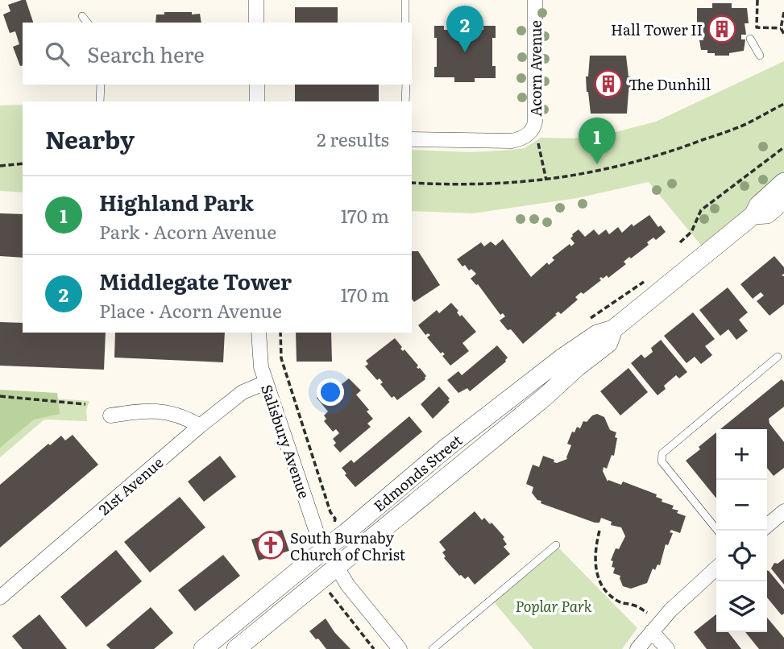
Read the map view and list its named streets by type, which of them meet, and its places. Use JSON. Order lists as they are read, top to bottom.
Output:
{
  "streets": {
    "street": [
      "Acorn Avenue",
      "Salisbury Avenue",
      "Edmonds Street",
      "21st Avenue"
    ]
  },
  "crossings": [
    ["Salisbury Avenue", "Edmonds Street"],
    ["Salisbury Avenue", "21st Avenue"]
  ],
  "parks": ["Poplar Park"],
  "places": {
    "building": ["Hall Tower II", "The Dunhill"],
    "church": ["South Burnaby Church of Christ"]
  },
  "page": {
    "pins": ["2", "1"],
    "search": "Search here",
    "heading": ["Nearby", "2 results"],
    "list": [
      {
        "mark": "1",
        "name": "Highland Park",
        "note": "Park · Acorn Avenue",
        "value": "170 m"
      },
      {
        "mark": "2",
        "name": "Middlegate Tower",
        "note": "Place · Acorn Avenue",
        "value": "170 m"
      }
    ],
    "map_buttons": ["+", "−"]
  }
}
